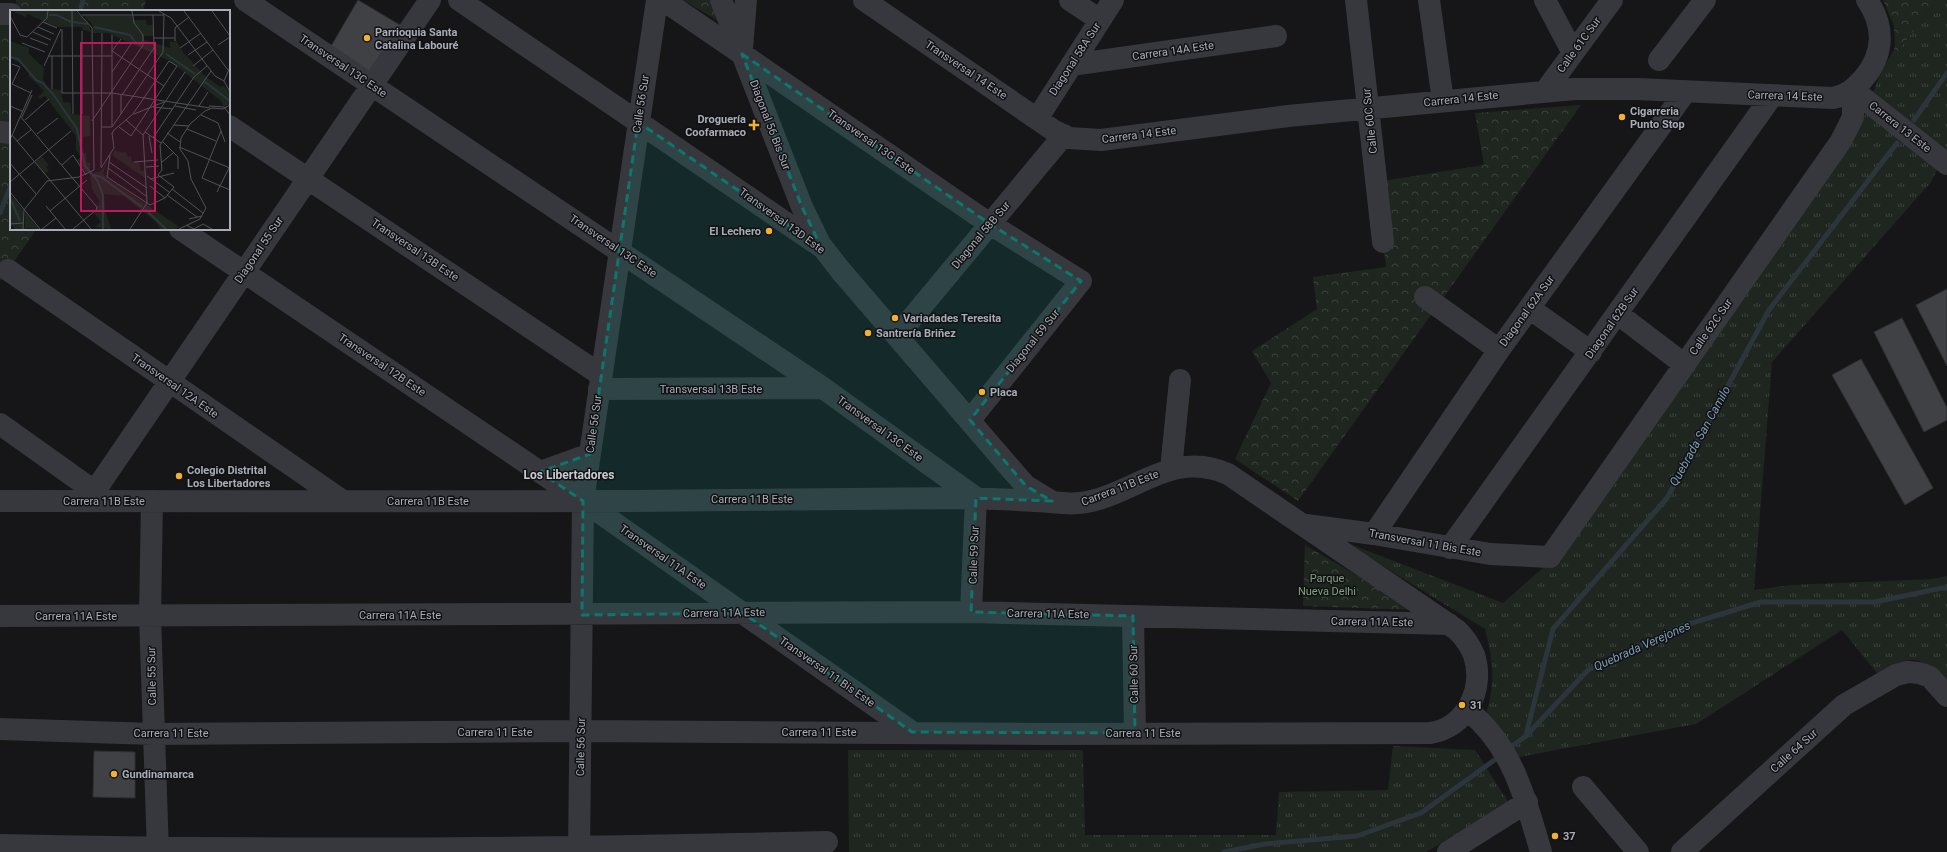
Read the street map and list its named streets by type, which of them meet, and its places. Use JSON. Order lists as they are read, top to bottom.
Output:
{
  "streets": {
    "street": [
      "Calle 61C Sur",
      "Carrera 14A Este",
      "Diagonal 58A Sur",
      "Transversal 13C Este",
      "Transversal 14 Este",
      "Carrera 14 Este",
      "Calle 56 Sur",
      "Calle 60C Sur",
      "Diagonal 56 Bis Sur",
      "Carrera 13 Este",
      "Transversal 13G Este",
      "Transversal 13D Este",
      "Diagonal 58B Sur",
      "Diagonal 55 Sur",
      "Transversal 13B Este",
      "Diagonal 62A Sur",
      "Diagonal 62B Sur",
      "Calle 62C Sur",
      "Diagonal 59 Sur",
      "Transversal 12B Este",
      "Transversal 12A Este",
      "Carrera 11B Este",
      "Transversal 11 Bis Este",
      "Calle 59 Sur",
      "Transversal 11A Este",
      "Carrera 11A Este",
      "Calle 60 Sur",
      "Calle 55 Sur",
      "Carrera 11 Este",
      "Calle 64 Sur"
    ]
  },
  "crossings": [
    ["Calle 61C Sur", "Carrera 14 Este"],
    ["Carrera 14A Este", "Diagonal 58A Sur"],
    ["Diagonal 58A Sur", "Transversal 14 Este"],
    ["Transversal 13C Este", "Calle 56 Sur"],
    ["Transversal 13C Este", "Diagonal 55 Sur"],
    ["Transversal 13C Este", "Transversal 13B Este"],
    ["Transversal 13C Este", "Carrera 11B Este"],
    ["Transversal 13C Este", "Calle 59 Sur"],
    ["Transversal 14 Este", "Carrera 14 Este"],
    ["Transversal 14 Este", "Diagonal 58B Sur"],
    ["Carrera 14 Este", "Calle 60C Sur"],
    ["Carrera 14 Este", "Carrera 13 Este"],
    ["Carrera 14 Este", "Diagonal 58B Sur"],
    ["Carrera 14 Este", "Diagonal 62A Sur"],
    ["Carrera 14 Este", "Diagonal 62B Sur"],
    ["Carrera 14 Este", "Calle 62C Sur"],
    ["Calle 56 Sur", "Transversal 13D Este"],
    ["Calle 56 Sur", "Transversal 13B Este"],
    ["Calle 56 Sur", "Transversal 12B Este"],
    ["Calle 56 Sur", "Carrera 11B Este"],
    ["Calle 56 Sur", "Transversal 11A Este"],
    ["Calle 56 Sur", "Carrera 11A Este"],
    ["Calle 56 Sur", "Carrera 11 Este"],
    ["Diagonal 56 Bis Sur", "Transversal 13G Este"],
    ["Diagonal 56 Bis Sur", "Transversal 13D Este"],
    ["Carrera 13 Este", "Calle 62C Sur"],
    ["Transversal 13G Este", "Diagonal 58B Sur"],
    ["Transversal 13G Este", "Diagonal 59 Sur"],
    ["Transversal 13D Este", "Diagonal 58B Sur"],
    ["Transversal 13D Este", "Diagonal 59 Sur"],
    ["Transversal 13D Este", "Carrera 11B Este"],
    ["Diagonal 55 Sur", "Transversal 13B Este"],
    ["Diagonal 55 Sur", "Transversal 12B Este"],
    ["Diagonal 55 Sur", "Transversal 12A Este"],
    ["Diagonal 55 Sur", "Carrera 11B Este"],
    ["Diagonal 62A Sur", "Transversal 11 Bis Este"],
    ["Diagonal 62B Sur", "Transversal 11 Bis Este"],
    ["Calle 62C Sur", "Transversal 11 Bis Este"],
    ["Transversal 12B Este", "Carrera 11B Este"],
    ["Transversal 12B Este", "Transversal 11A Este"],
    ["Transversal 12A Este", "Carrera 11B Este"],
    ["Carrera 11B Este", "Transversal 11 Bis Este"],
    ["Carrera 11B Este", "Calle 59 Sur"],
    ["Carrera 11B Este", "Transversal 11A Este"],
    ["Carrera 11B Este", "Carrera 11A Este"],
    ["Carrera 11B Este", "Calle 55 Sur"],
    ["Transversal 11 Bis Este", "Transversal 11A Este"],
    ["Transversal 11 Bis Este", "Carrera 11A Este"],
    ["Transversal 11 Bis Este", "Carrera 11 Este"],
    ["Calle 59 Sur", "Carrera 11A Este"],
    ["Transversal 11A Este", "Carrera 11A Este"],
    ["Carrera 11A Este", "Calle 60 Sur"],
    ["Carrera 11A Este", "Calle 55 Sur"],
    ["Calle 60 Sur", "Carrera 11 Este"],
    ["Calle 55 Sur", "Carrera 11 Este"]
  ],
  "districts": ["Los Libertadores"],
  "water": ["Quebrada San Camilo", "Quebrada Verejones"],
  "parks": ["Parque Nueva Delhi"],
  "places": {
    "other": [
      "Parrioquia Santa Catalina Labouré",
      "Cigarreria Punto Stop",
      "El Lechero",
      "Variadades Teresita",
      "Santrería Briñez",
      "Placa",
      "Colegio Distrital Los Libertadores",
      "31",
      "Gundinamarca",
      "37"
    ],
    "health": ["Droguería Coofarmaco"]
  }
}
